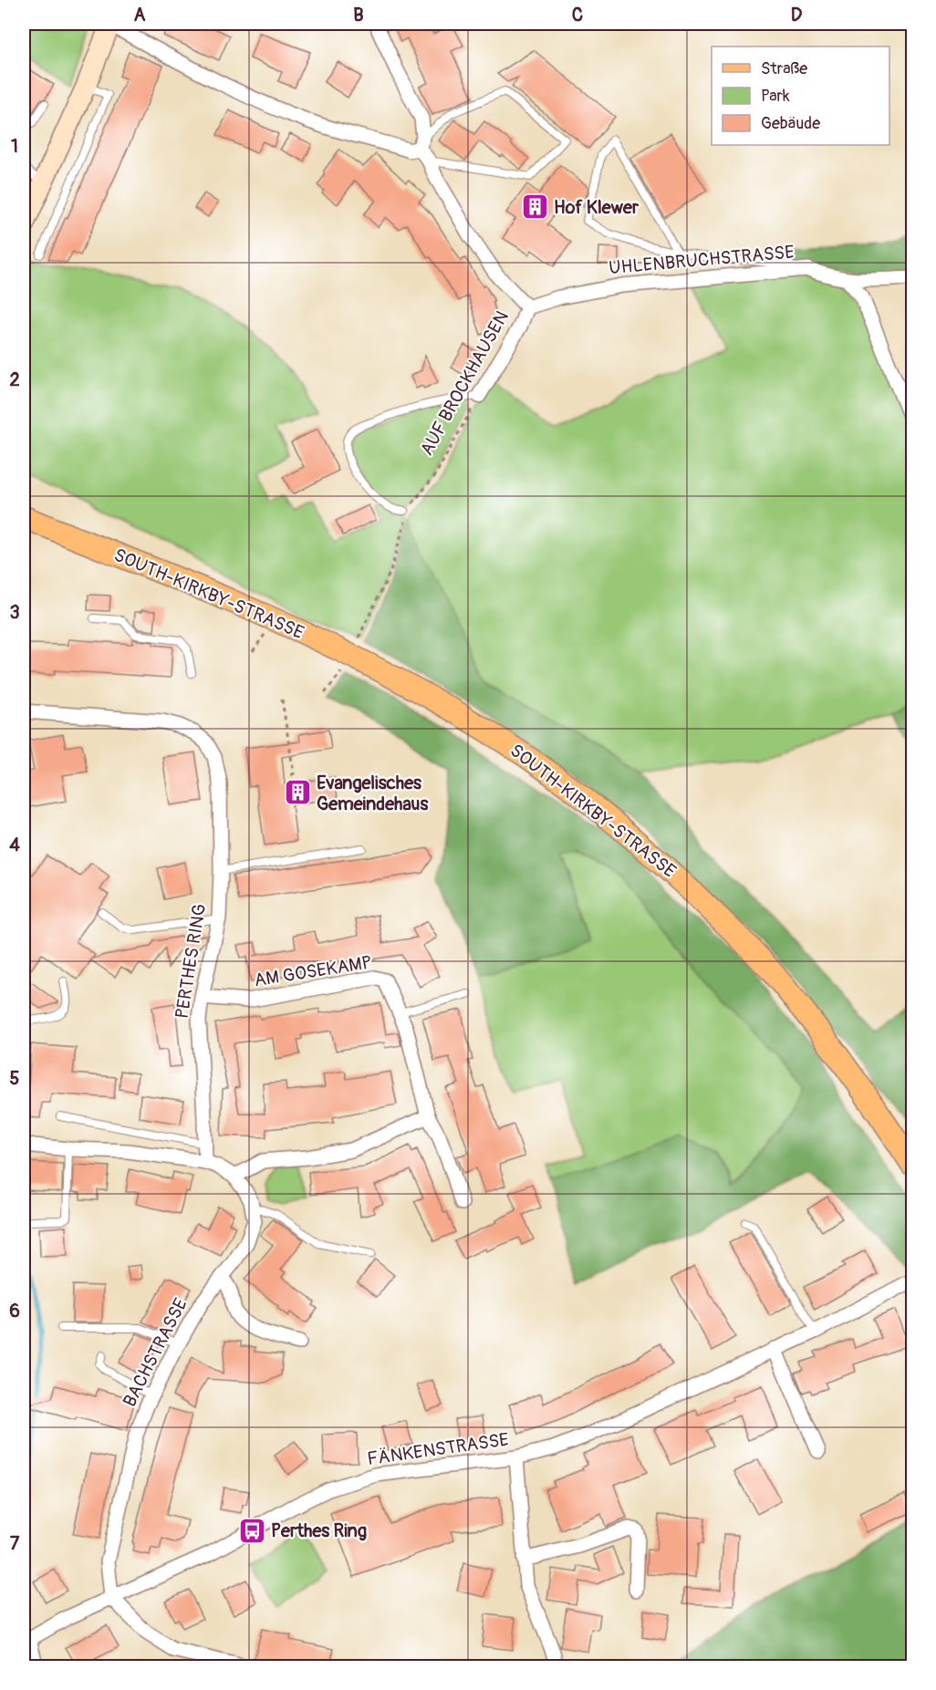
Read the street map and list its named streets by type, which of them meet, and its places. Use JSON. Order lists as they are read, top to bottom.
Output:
{
  "streets": {
    "main road": ["SOUTH-KIRKBY-STRASSE"],
    "street": [
      "UHLENBRUCHSTRASSE",
      "AUF BROCKHAUSEN",
      "PERTHES RING",
      "AM GOSEKAMP",
      "BACHSTRASSE",
      "FÄNKENSTRASSE"
    ]
  },
  "crossings": [
    ["UHLENBRUCHSTRASSE", "AUF BROCKHAUSEN"],
    ["PERTHES RING", "AM GOSEKAMP"],
    ["BACHSTRASSE", "FÄNKENSTRASSE"]
  ],
  "places": {
    "building": ["Hof Klewer", "Evangelisches Gemeindehaus"],
    "bus stop": ["Perthes Ring"]
  },
  "legend": ["Straße", "Park", "Gebäude"],
  "grid": {
    "columns": [
      "A",
      "B",
      "C",
      "D"
    ],
    "rows": [
      "1",
      "2",
      "3",
      "4",
      "5",
      "6",
      "7"
    ]
  }
}
